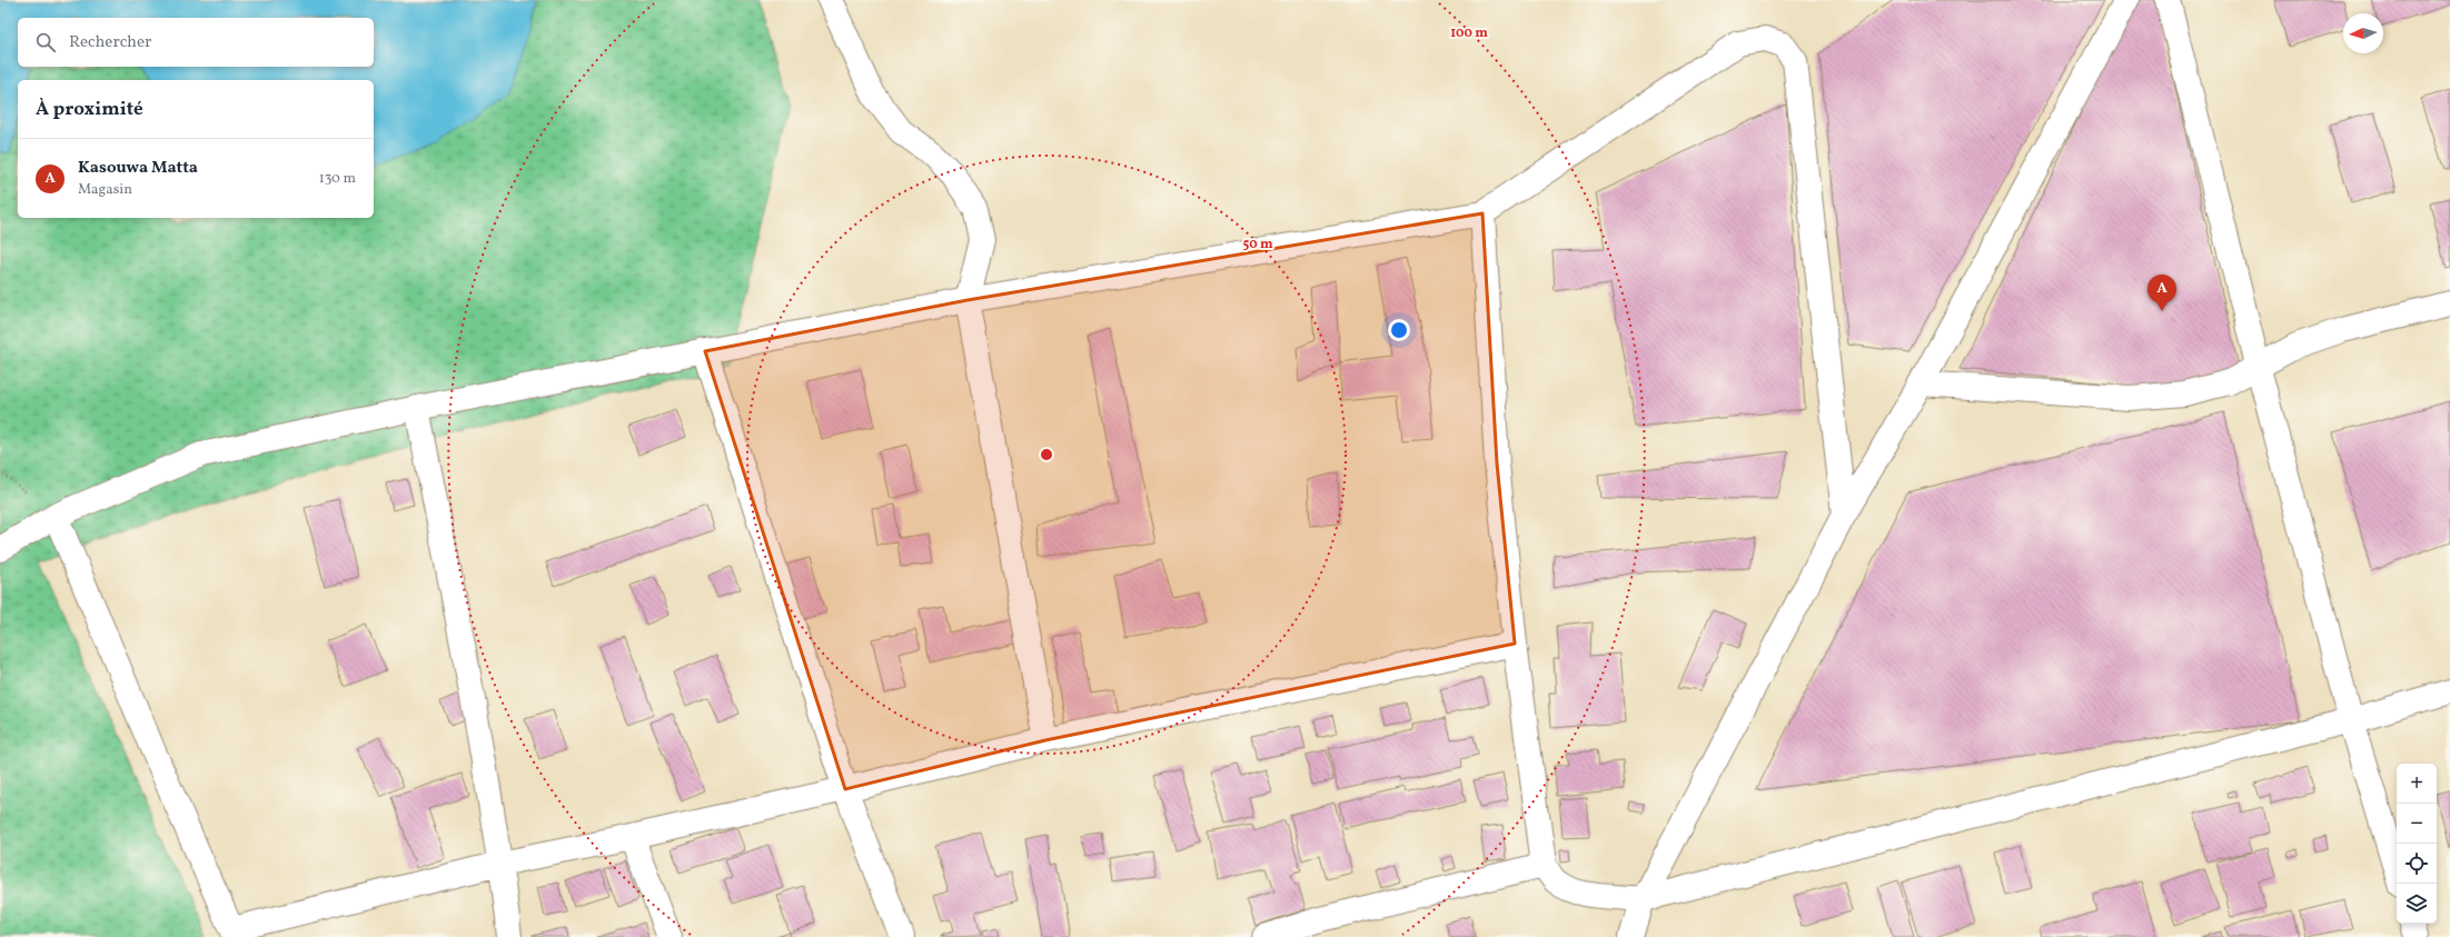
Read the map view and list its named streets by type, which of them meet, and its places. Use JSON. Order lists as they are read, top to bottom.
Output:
{
  "north": "left",
  "page": {
    "search": "Rechercher",
    "heading": "À proximité",
    "list": [
      {
        "mark": "A",
        "name": "Kasouwa Matta",
        "note": "Magasin",
        "value": "130 m"
      }
    ],
    "pins": "A",
    "map_buttons": ["+", "−"]
  },
  "rings": ["100 m", "50 m"]
}
